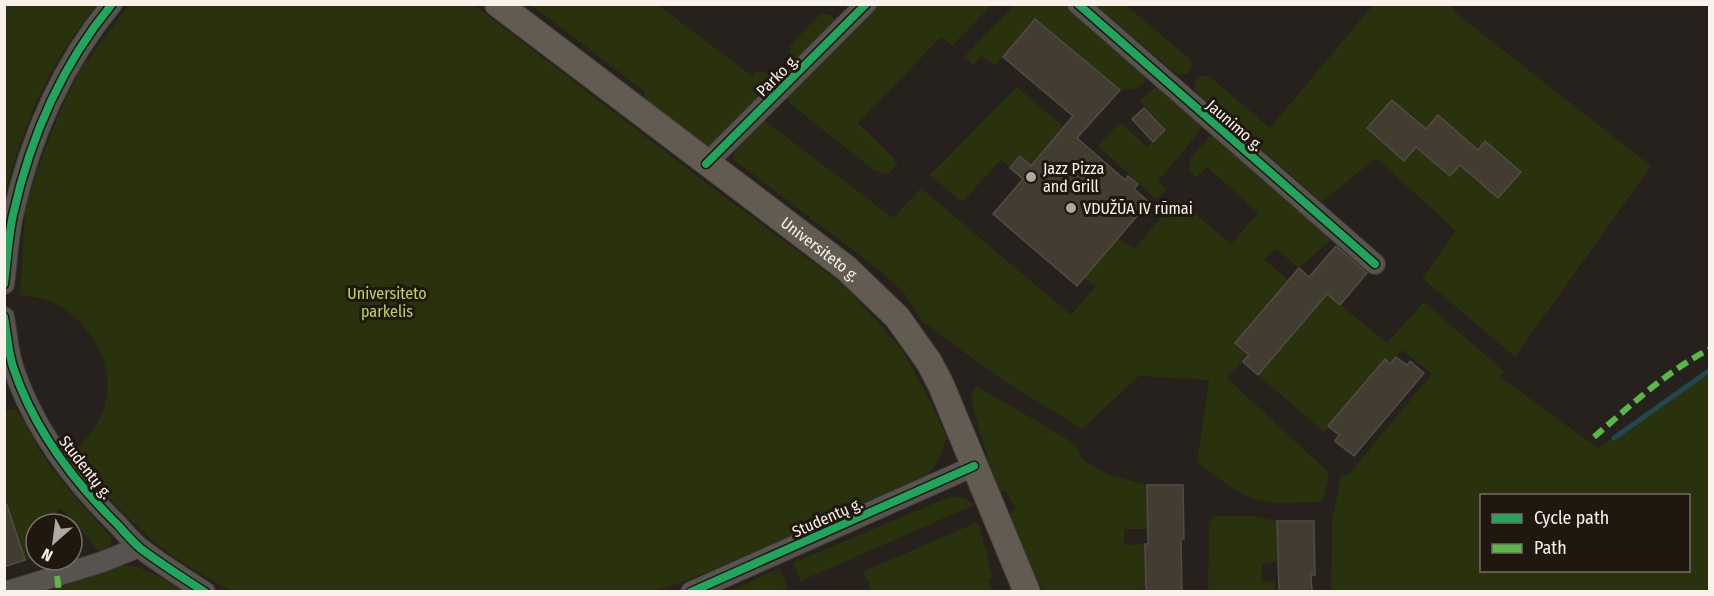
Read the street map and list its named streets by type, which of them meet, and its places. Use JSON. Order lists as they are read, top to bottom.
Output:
{
  "streets": {
    "main road": ["Universiteto g."],
    "street": ["Parko g.", "Jaunimo g.", "Studentų g."]
  },
  "crossings": [
    ["Parko g.", "Universiteto g."],
    ["Universiteto g.", "Studentų g."]
  ],
  "parks": ["Universiteto parkelis"],
  "places": ["Jazz Pizza and Grill", "VDUŽŪA IV rūmai"],
  "legend": ["Cycle path", "Path"],
  "north": "bottom left"
}
